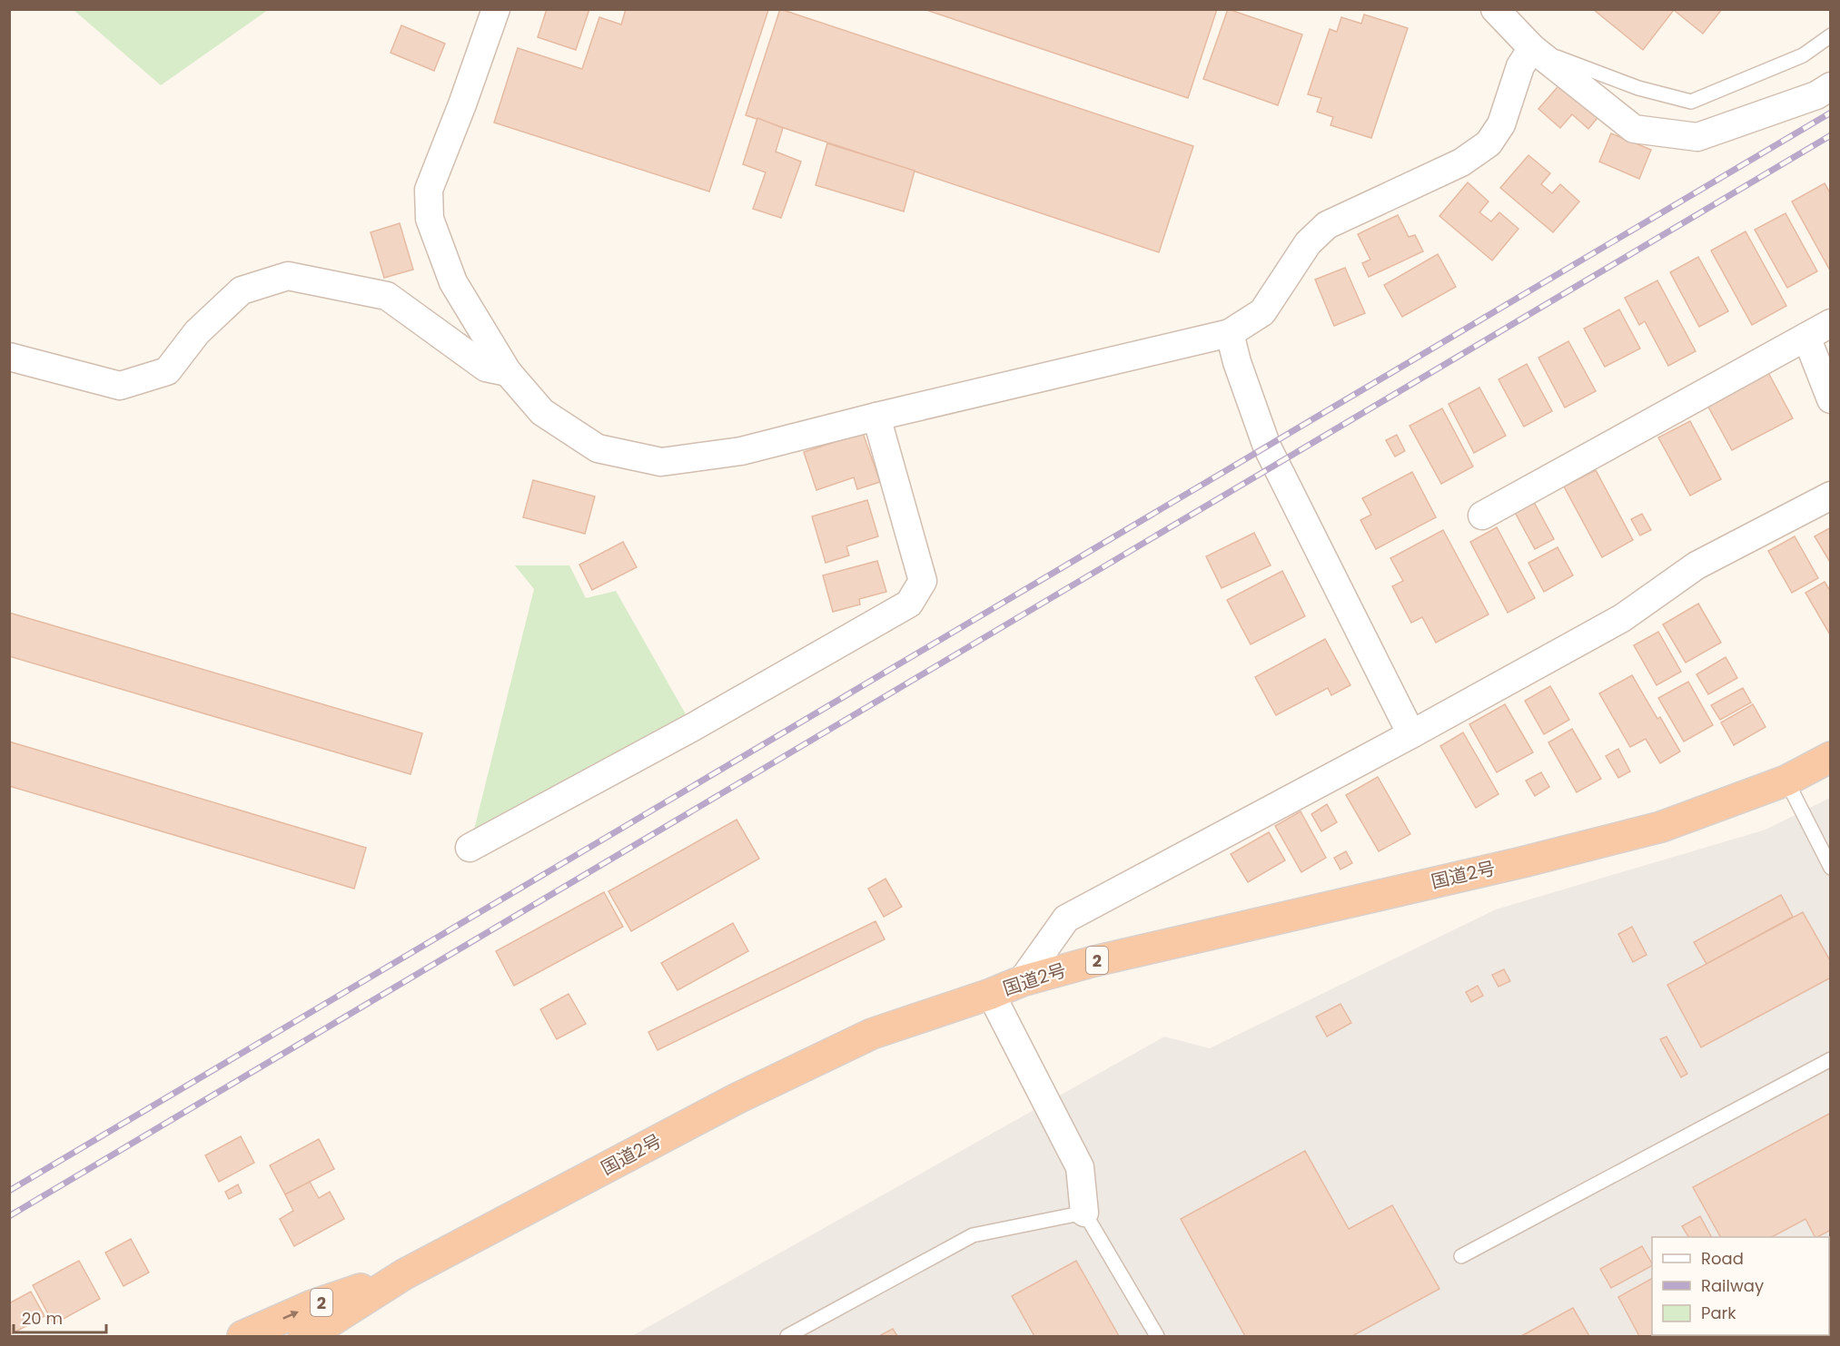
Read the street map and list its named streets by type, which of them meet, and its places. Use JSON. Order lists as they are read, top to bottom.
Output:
{
  "streets": {
    "highway": ["国道2号", "2"]
  },
  "legend": ["Road", "Railway", "Park"],
  "scale_bar": "20 m"
}
